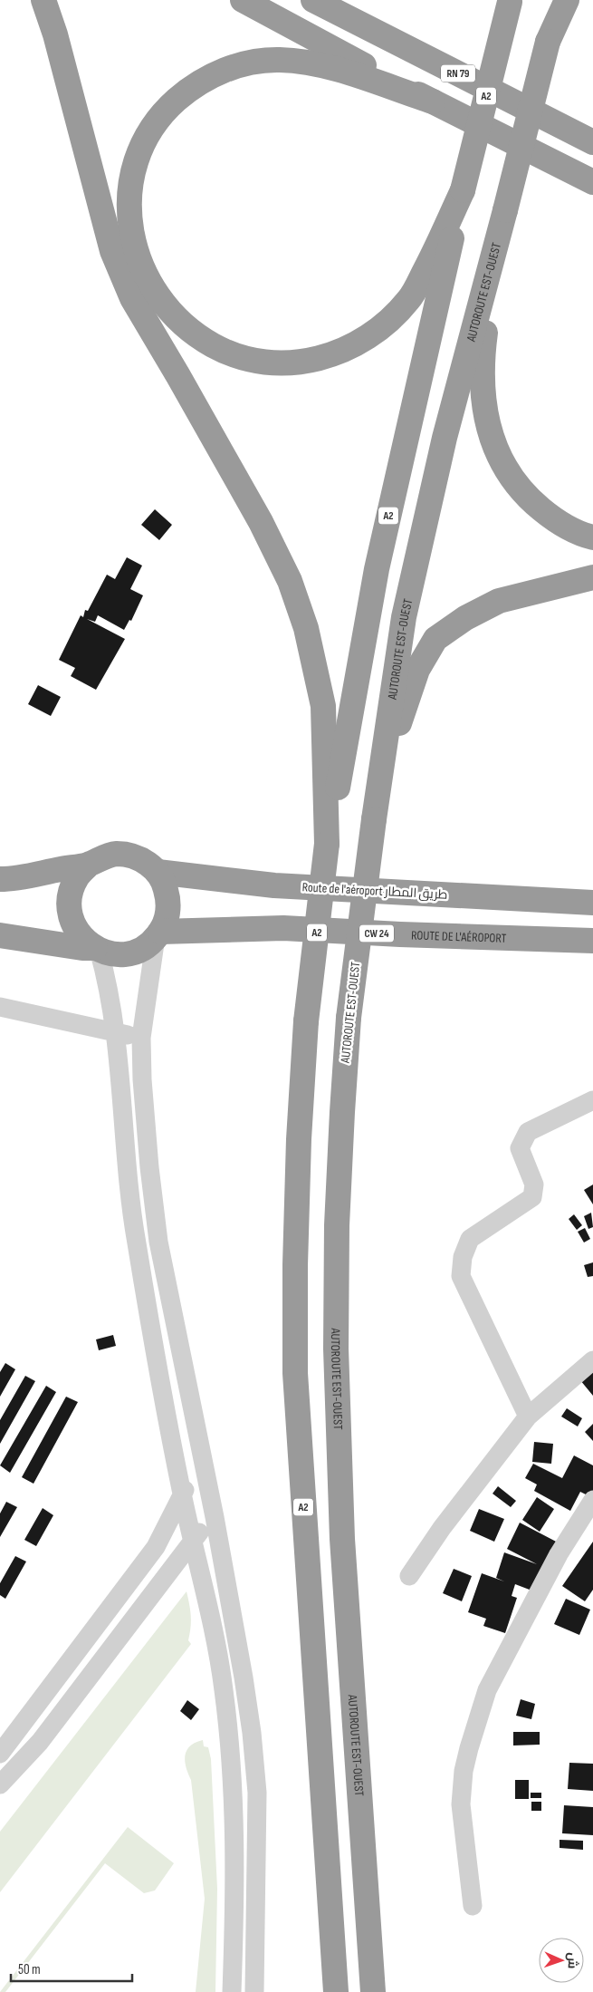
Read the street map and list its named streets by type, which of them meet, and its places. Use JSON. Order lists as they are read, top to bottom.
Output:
{
  "streets": {
    "highway": [
      "RN 79",
      "A2",
      "AUTOROUTE EST-OUEST",
      "Route de l'aéroport طريق المطار",
      "CW 24",
      "ROUTE DE L'AÉROPORT"
    ]
  },
  "crossings": [
    ["Route de l'aéroport طريق المطار", "ROUTE DE L'AÉROPORT"]
  ],
  "scale_bar": "50 m",
  "north": "right"
}
